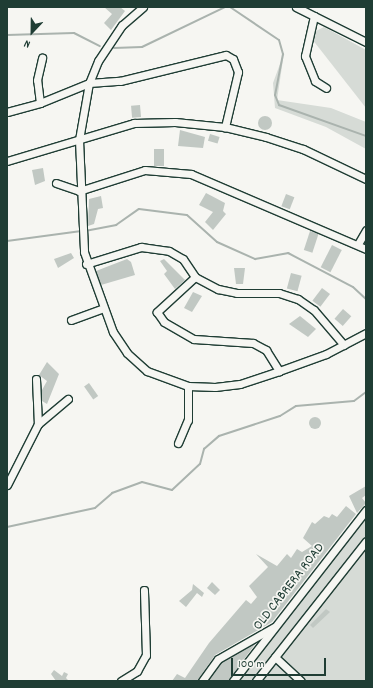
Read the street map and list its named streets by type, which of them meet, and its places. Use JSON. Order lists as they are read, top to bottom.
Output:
{
  "streets": {
    "street": ["OLD CABRERA ROAD"]
  },
  "scale_bar": "100 m",
  "north": "bottom"
}
